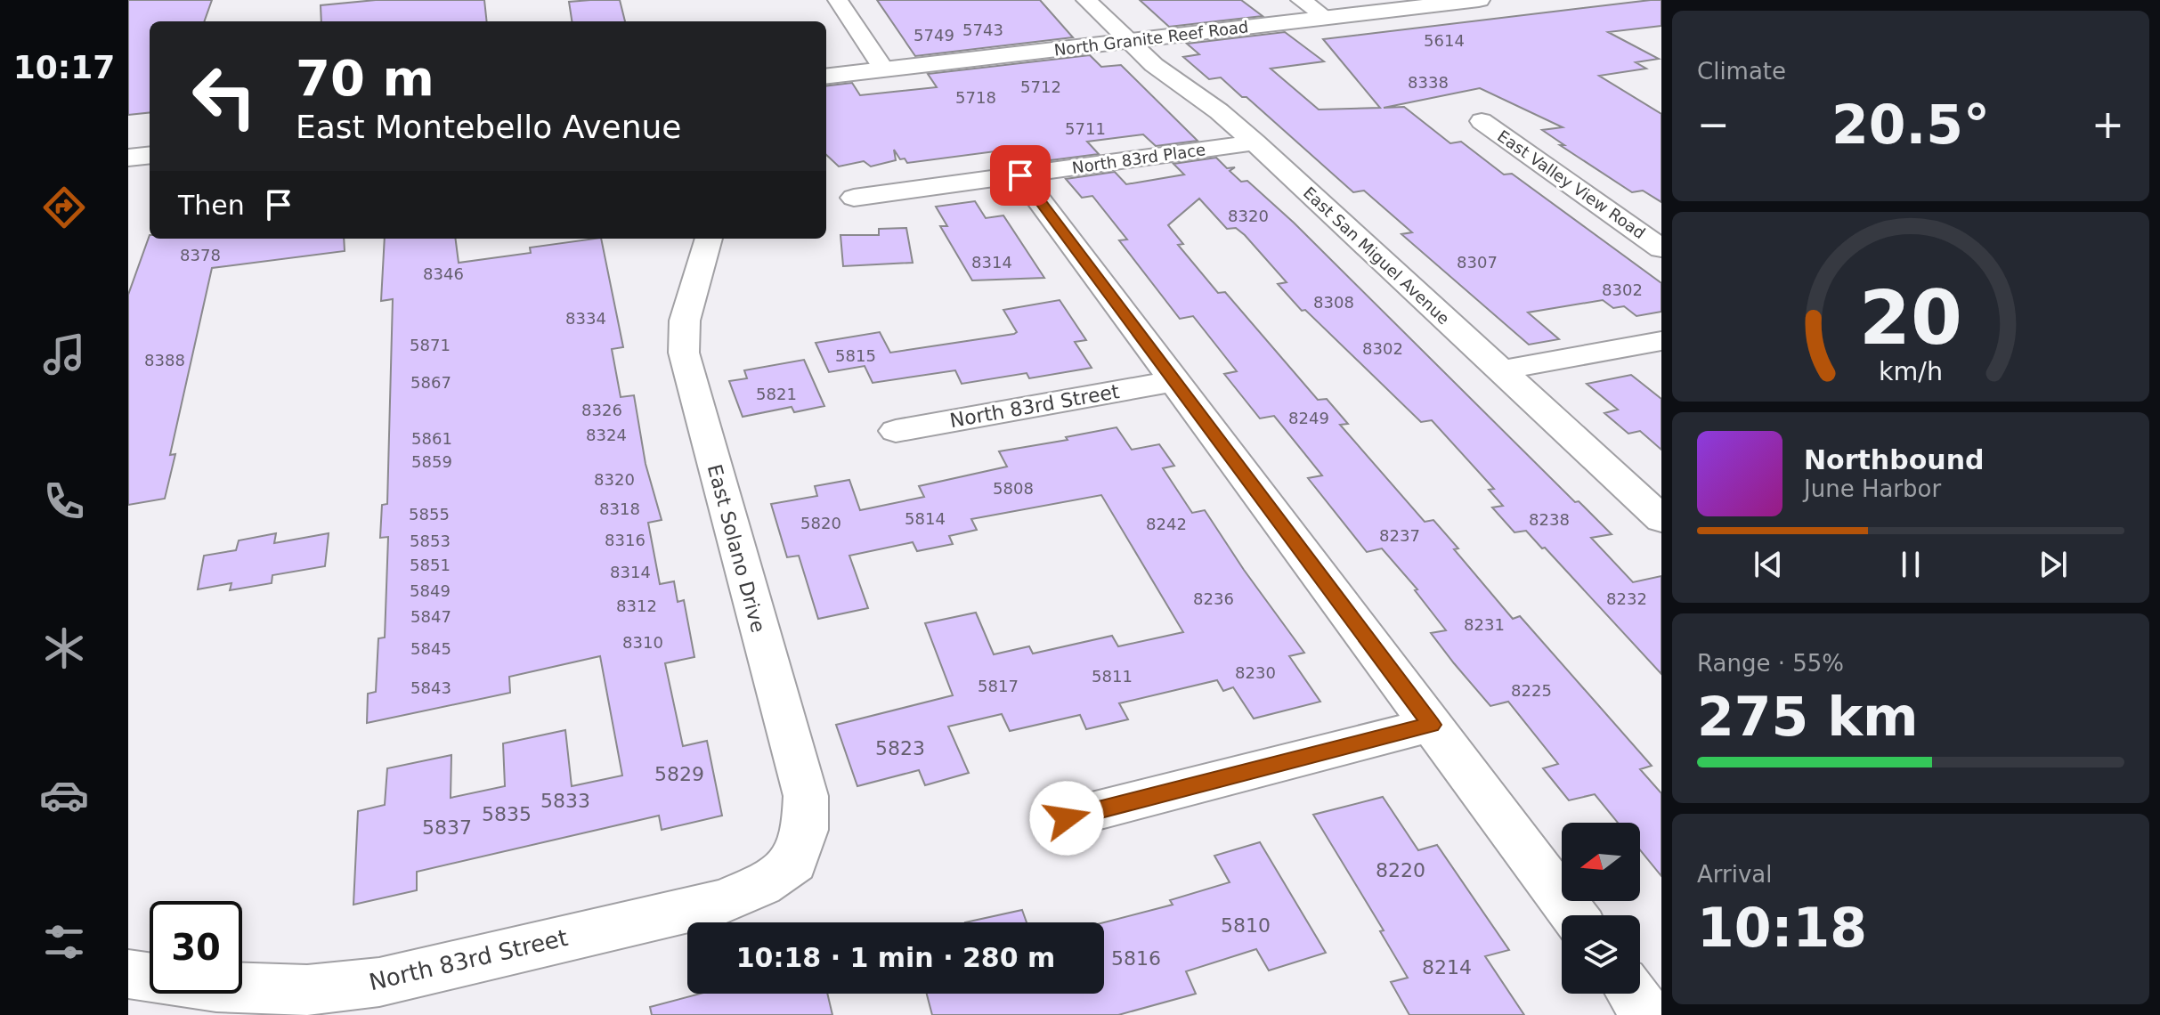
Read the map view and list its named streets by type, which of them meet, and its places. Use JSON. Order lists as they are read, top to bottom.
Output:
{
  "streets": {
    "street": [
      "North Granite Reef Road",
      "North 83rd Place",
      "East Valley View Road",
      "East San Miguel Avenue",
      "North 83rd Street",
      "East Solano Drive"
    ]
  },
  "crossings": [
    ["North Granite Reef Road", "East San Miguel Avenue"],
    ["North 83rd Place", "East San Miguel Avenue"],
    ["North 83rd Street", "East Solano Drive"]
  ],
  "house_numbers": [
    "5743",
    "5749",
    "5614",
    "8338",
    "5712",
    "5718",
    "5711",
    "8320",
    "8378",
    "8314",
    "8307",
    "8346",
    "8302",
    "8308",
    "8334",
    "5871",
    "8302",
    "5815",
    "8388",
    "5867",
    "5821",
    "8326",
    "8249",
    "8324",
    "5861",
    "5859",
    "8320",
    "5808",
    "8318",
    "5855",
    "5814",
    "8238",
    "5820",
    "8242",
    "8237",
    "8316",
    "5853",
    "5851",
    "8314",
    "5849",
    "8236",
    "8232",
    "8312",
    "5847",
    "8231",
    "8310",
    "5845",
    "8230",
    "5811",
    "5817",
    "5843",
    "8225",
    "5823",
    "5829",
    "5833",
    "5835",
    "5837",
    "8220",
    "5810",
    "5816",
    "8214"
  ],
  "north": "left",
  "page": {
    "tabs": "10:17",
    "tile": [
      "Climate",
      ["Range · 55%", "275 km"],
      ["Arrival", "10:18"]
    ],
    "turn": ["70 m", "East Montebello Avenue"],
    "heat": ["−", "20.5°", "+"],
    "then": "Then",
    "song": ["Northbound", "June Harbor"],
    "limit": "30",
    "trip": "10:18 · 1 min · 280 m",
    "gauge": ["20", "km/h"]
  }
}
